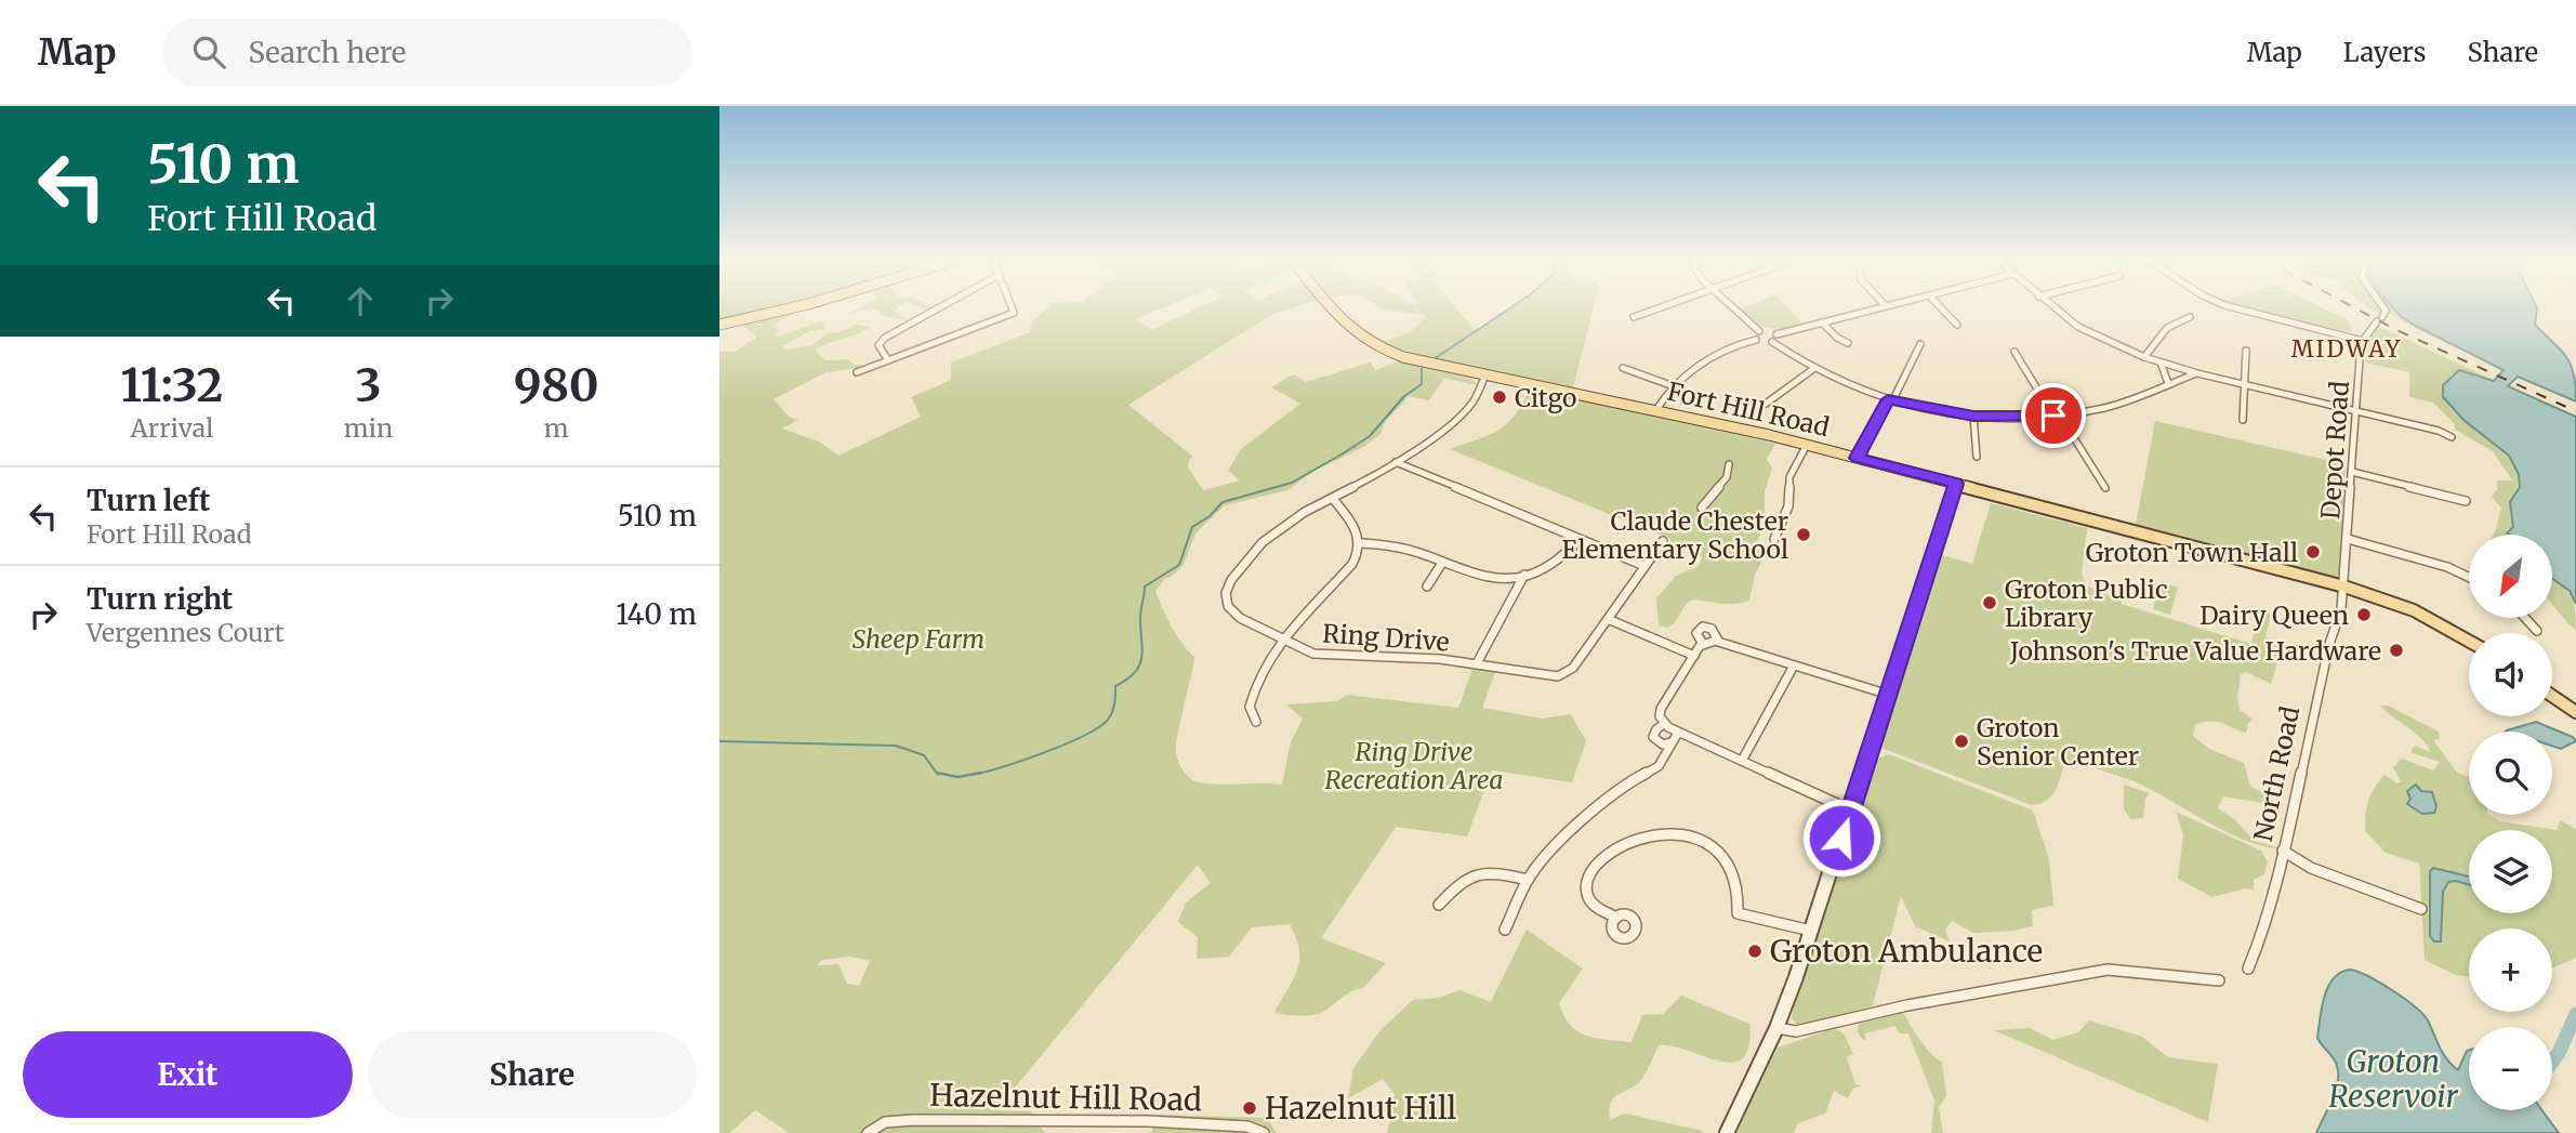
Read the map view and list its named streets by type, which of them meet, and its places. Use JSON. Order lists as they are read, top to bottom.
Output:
{
  "streets": {
    "main road": ["Fort Hill Road"],
    "street": [
      "Depot Road",
      "Ring Drive",
      "North Road",
      "Hazelnut Hill Road"
    ]
  },
  "crossings": [
    ["Fort Hill Road", "Depot Road"],
    ["Fort Hill Road", "Ring Drive"],
    ["Fort Hill Road", "North Road"],
    ["Depot Road", "North Road"]
  ],
  "districts": ["MIDWAY"],
  "water": ["Groton Reservoir"],
  "parks": ["Sheep Farm", "Ring Drive Recreation Area"],
  "places": [
    "Citgo",
    "Claude Chester Elementary School",
    "Groton Town Hall",
    "Groton Public Library",
    "Dairy Queen",
    "Johnson's True Value Hardware",
    "Groton Senior Center",
    "Groton Ambulance",
    "Hazelnut Hill"
  ],
  "north": "bottom left",
  "page": {
    "header": "Map",
    "search": "Search here",
    "nav": ["Map", "Layers", "Share"],
    "turn": ["510 m", "Fort Hill Road"],
    "eta": [
      "11:32",
      "Arrival",
      "3",
      "min",
      "980",
      "m"
    ],
    "list": [
      {
        "name": "Turn left",
        "note": "Fort Hill Road",
        "value": "510 m"
      },
      {
        "name": "Turn right",
        "note": "Vergennes Court",
        "value": "140 m"
      }
    ],
    "map_buttons": ["+", "−"],
    "buttons": ["Exit", "Share"]
  }
}
